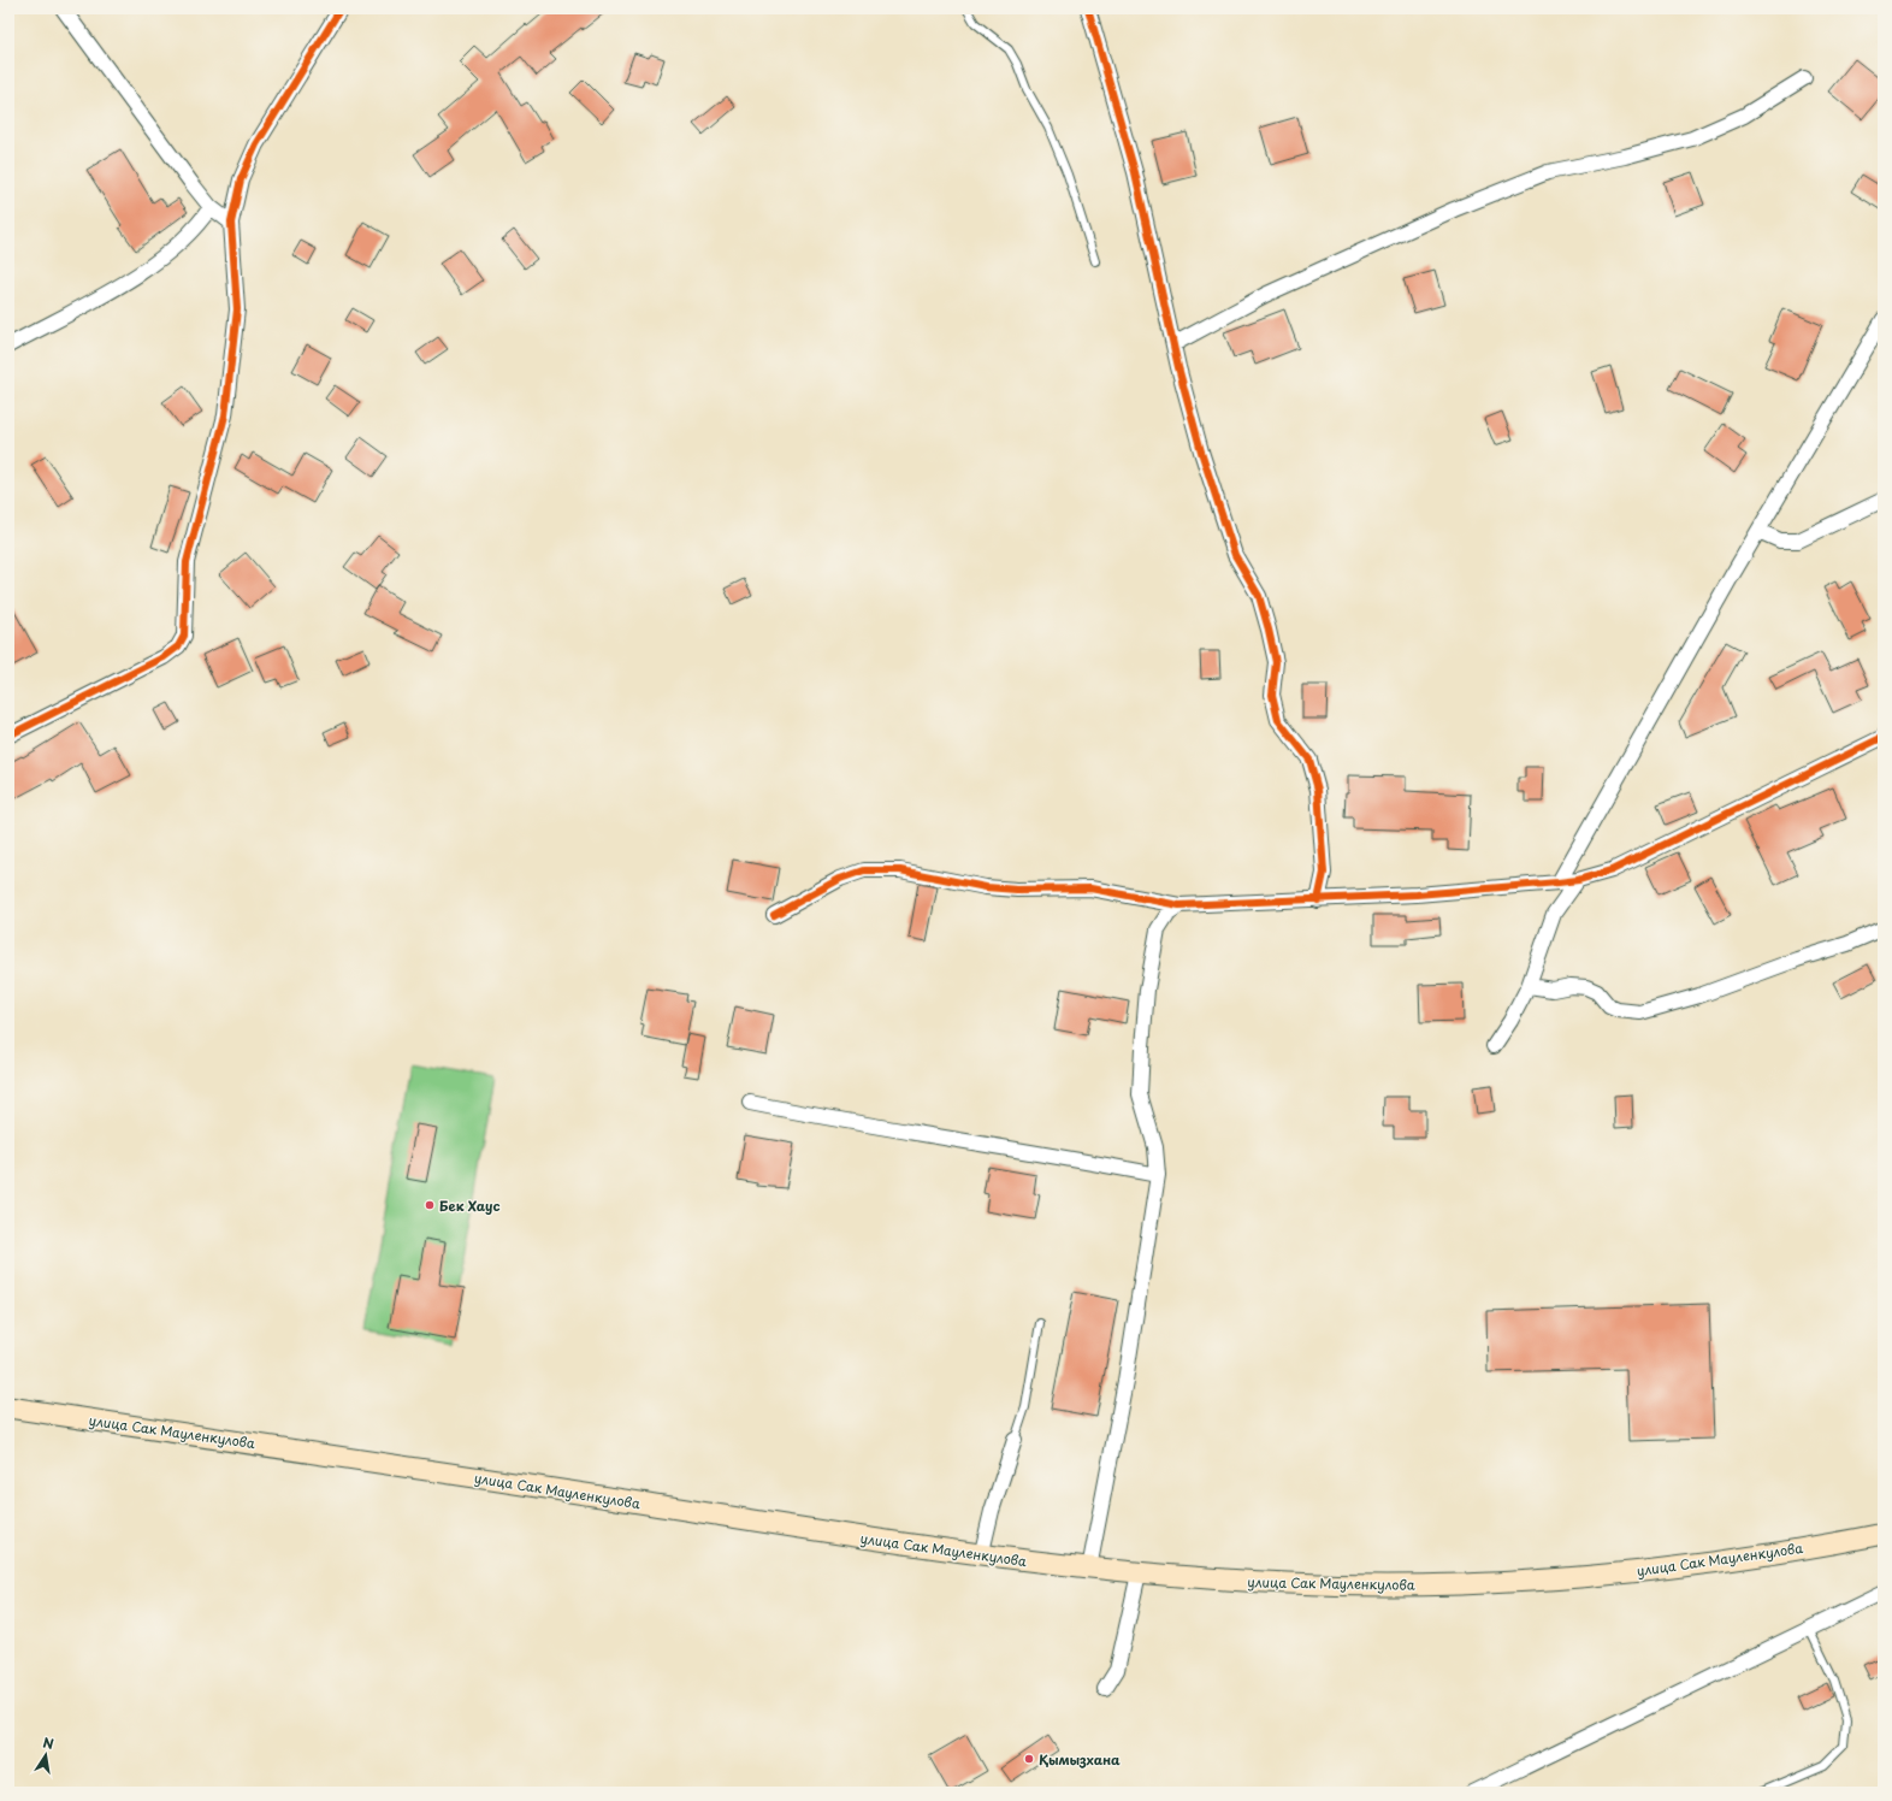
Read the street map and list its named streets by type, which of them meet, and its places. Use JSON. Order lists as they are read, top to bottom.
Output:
{
  "streets": {
    "main road": ["улица Сак Мауленкулова"]
  },
  "places": ["Бек Хаус", "Қымызхана"],
  "north": "top"
}
